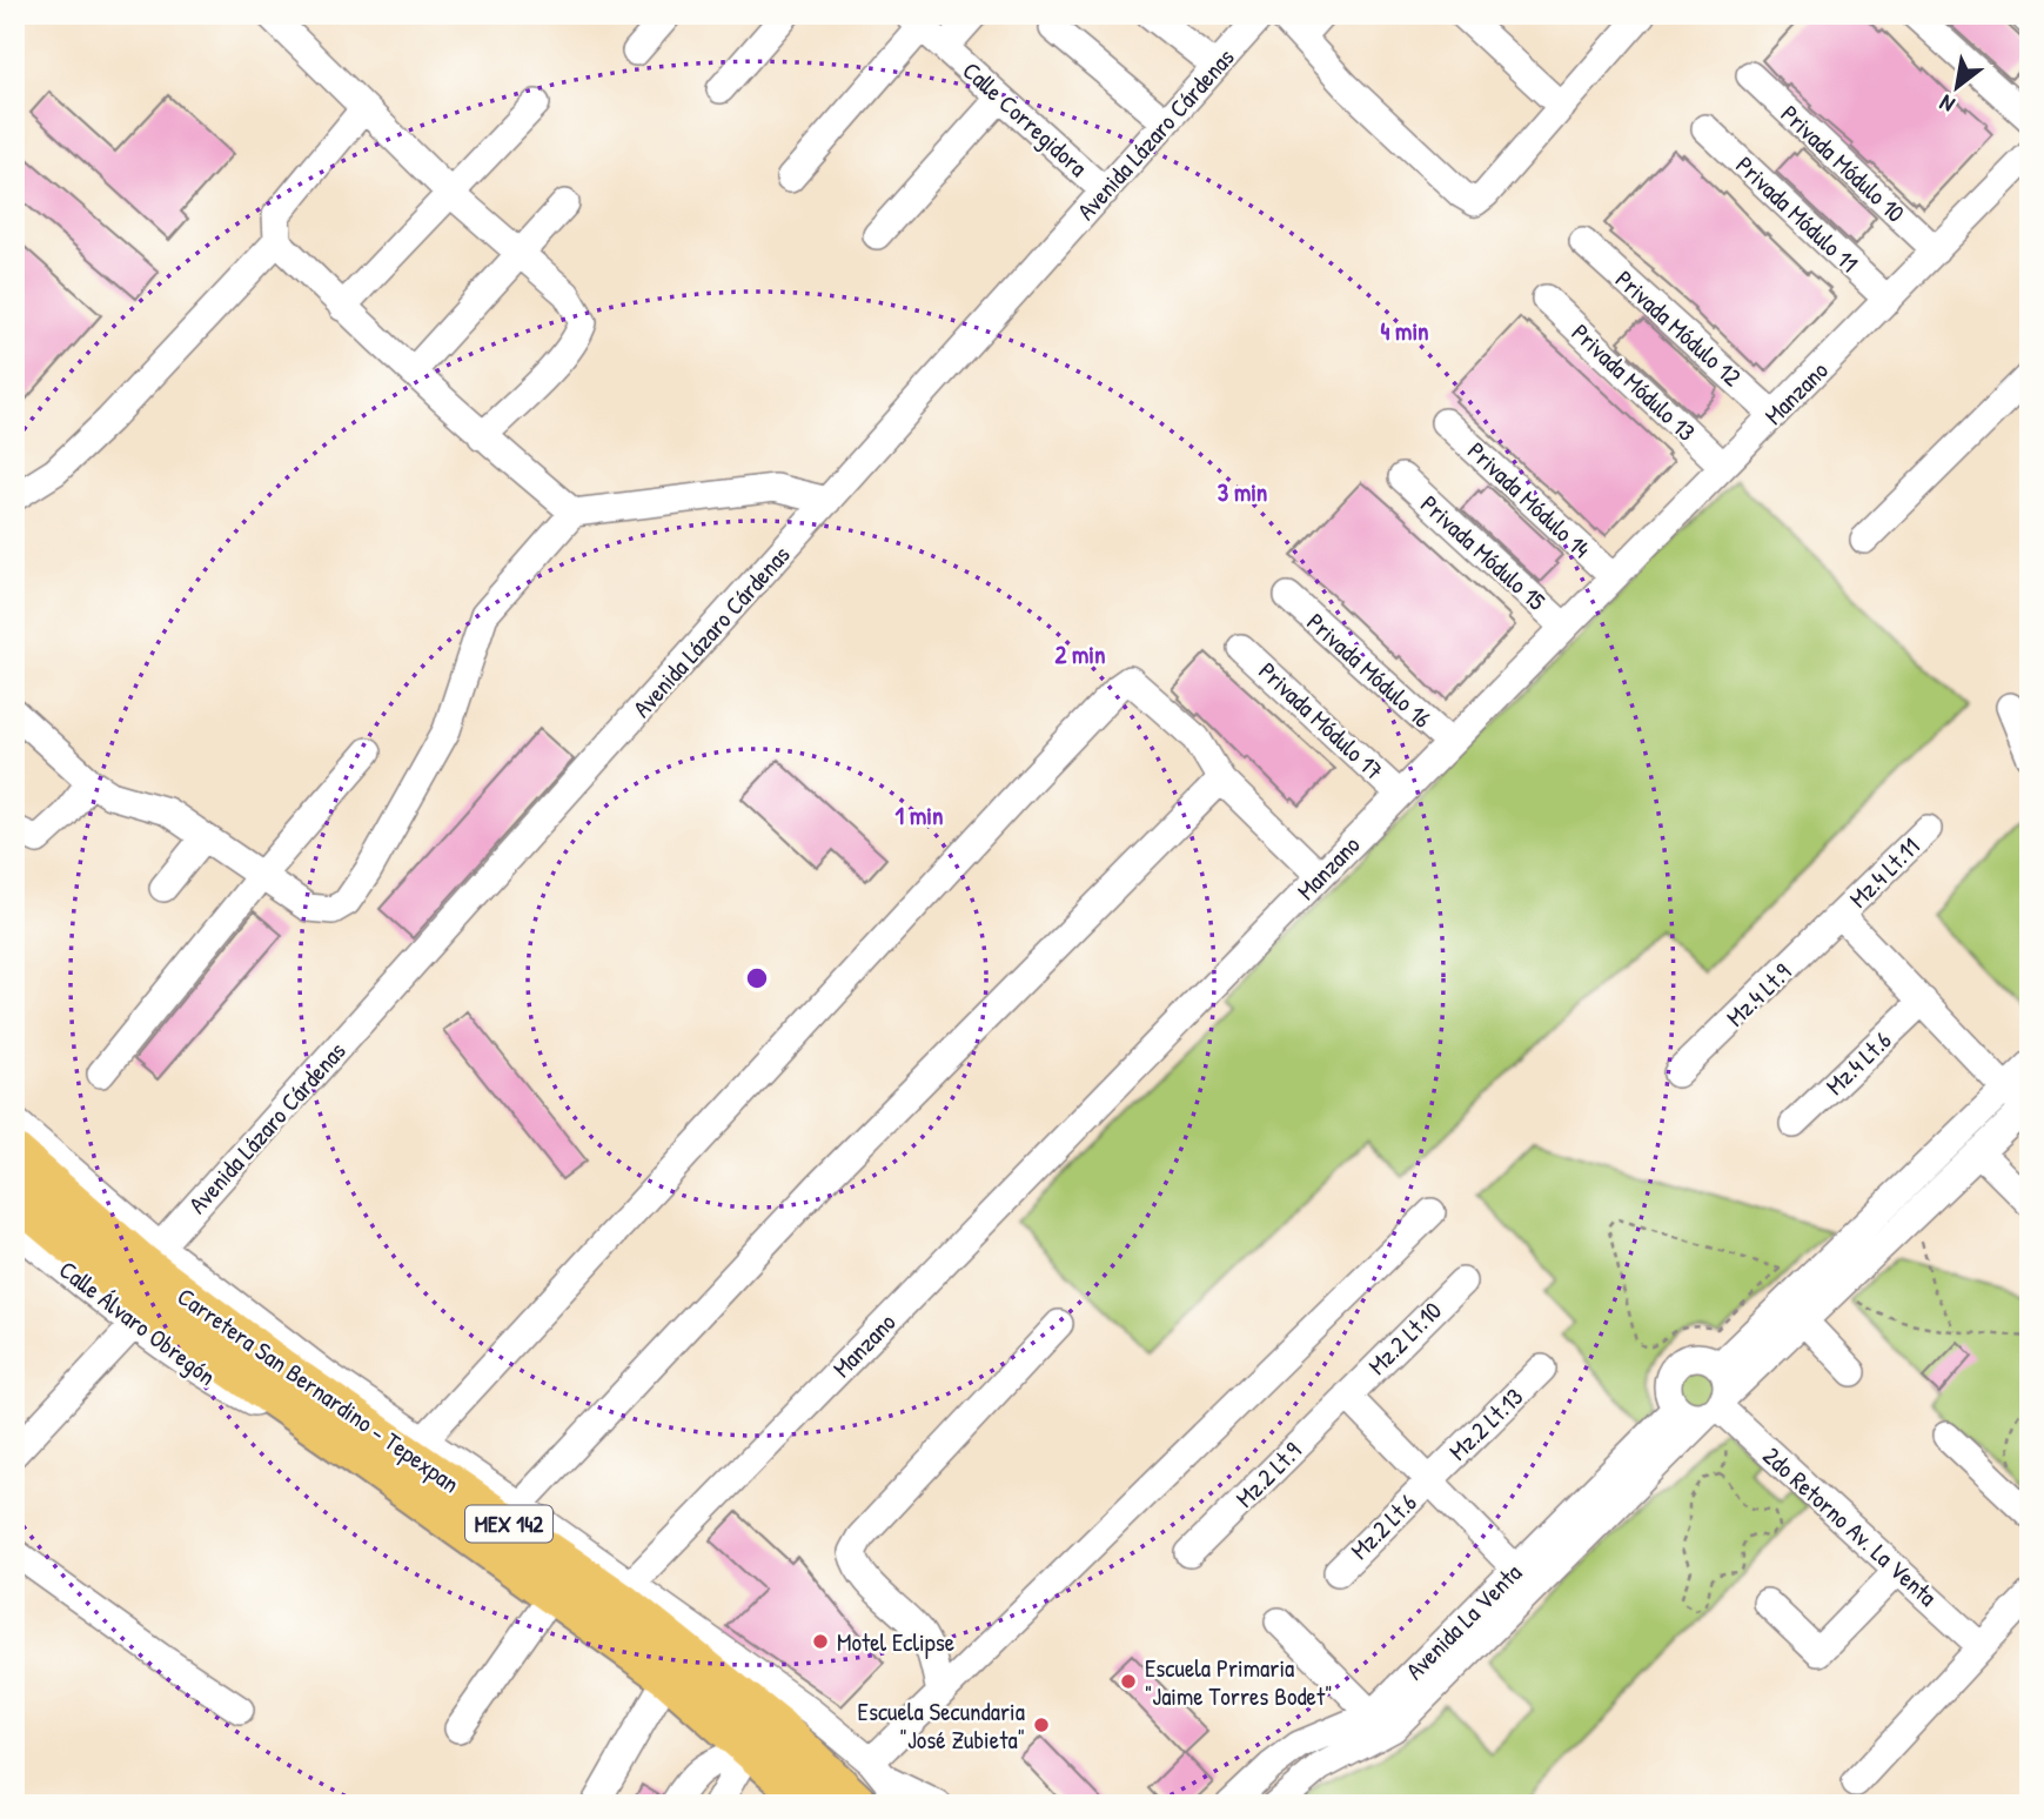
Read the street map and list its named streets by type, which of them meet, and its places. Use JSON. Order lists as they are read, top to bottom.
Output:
{
  "streets": {
    "highway": ["Carretera San Bernardino - Tepexpan", "MEX 142"],
    "street": [
      "Calle Corregidora",
      "Avenida Lázaro Cárdenas",
      "Privada Módulo 10",
      "Privada Módulo 11",
      "Privada Módulo 12",
      "Privada Módulo 13",
      "Manzano",
      "Privada Módulo 14",
      "Privada Módulo 15",
      "Privada Módulo 16",
      "Privada Módulo 17",
      "Mz.4 Lt.11",
      "Mz.4 Lt.9",
      "Mz.4 Lt.6",
      "Calle Álvaro Obregón",
      "Mz.2 Lt.10",
      "Mz.2 Lt.13",
      "Mz.2 Lt.9",
      "Mz.2 Lt.6",
      "2do Retorno Av. La Venta",
      "Avenida La Venta"
    ]
  },
  "crossings": [
    ["Calle Corregidora", "Avenida Lázaro Cárdenas"],
    ["Privada Módulo 10", "Manzano"],
    ["Privada Módulo 11", "Manzano"],
    ["Privada Módulo 12", "Manzano"],
    ["Privada Módulo 13", "Manzano"],
    ["Manzano", "Privada Módulo 14"],
    ["Manzano", "Privada Módulo 15"],
    ["Manzano", "Privada Módulo 16"],
    ["Manzano", "Privada Módulo 17"],
    ["Mz.4 Lt.11", "Mz.4 Lt.9"],
    ["Calle Álvaro Obregón", "Carretera San Bernardino - Tepexpan"],
    ["Mz.2 Lt.10", "Mz.2 Lt.9"],
    ["Mz.2 Lt.13", "Mz.2 Lt.6"],
    ["2do Retorno Av. La Venta", "Avenida La Venta"]
  ],
  "places": ["Motel Eclipse", "Escuela Primaria \"Jaime Torres Bodet\"", "Escuela Secundaria \"José Zubieta\""],
  "north": "bottom left",
  "rings": [
    "4 min",
    "3 min",
    "2 min",
    "1 min"
  ]
}
